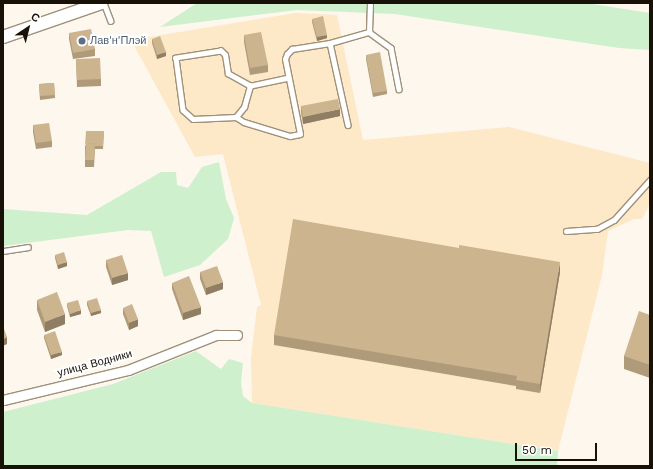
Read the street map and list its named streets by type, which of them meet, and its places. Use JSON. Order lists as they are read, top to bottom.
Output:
{
  "streets": {
    "street": ["улица Водники"]
  },
  "places": ["Лав'н'Плэй"],
  "scale_bar": "50 m",
  "north": "top right"
}
